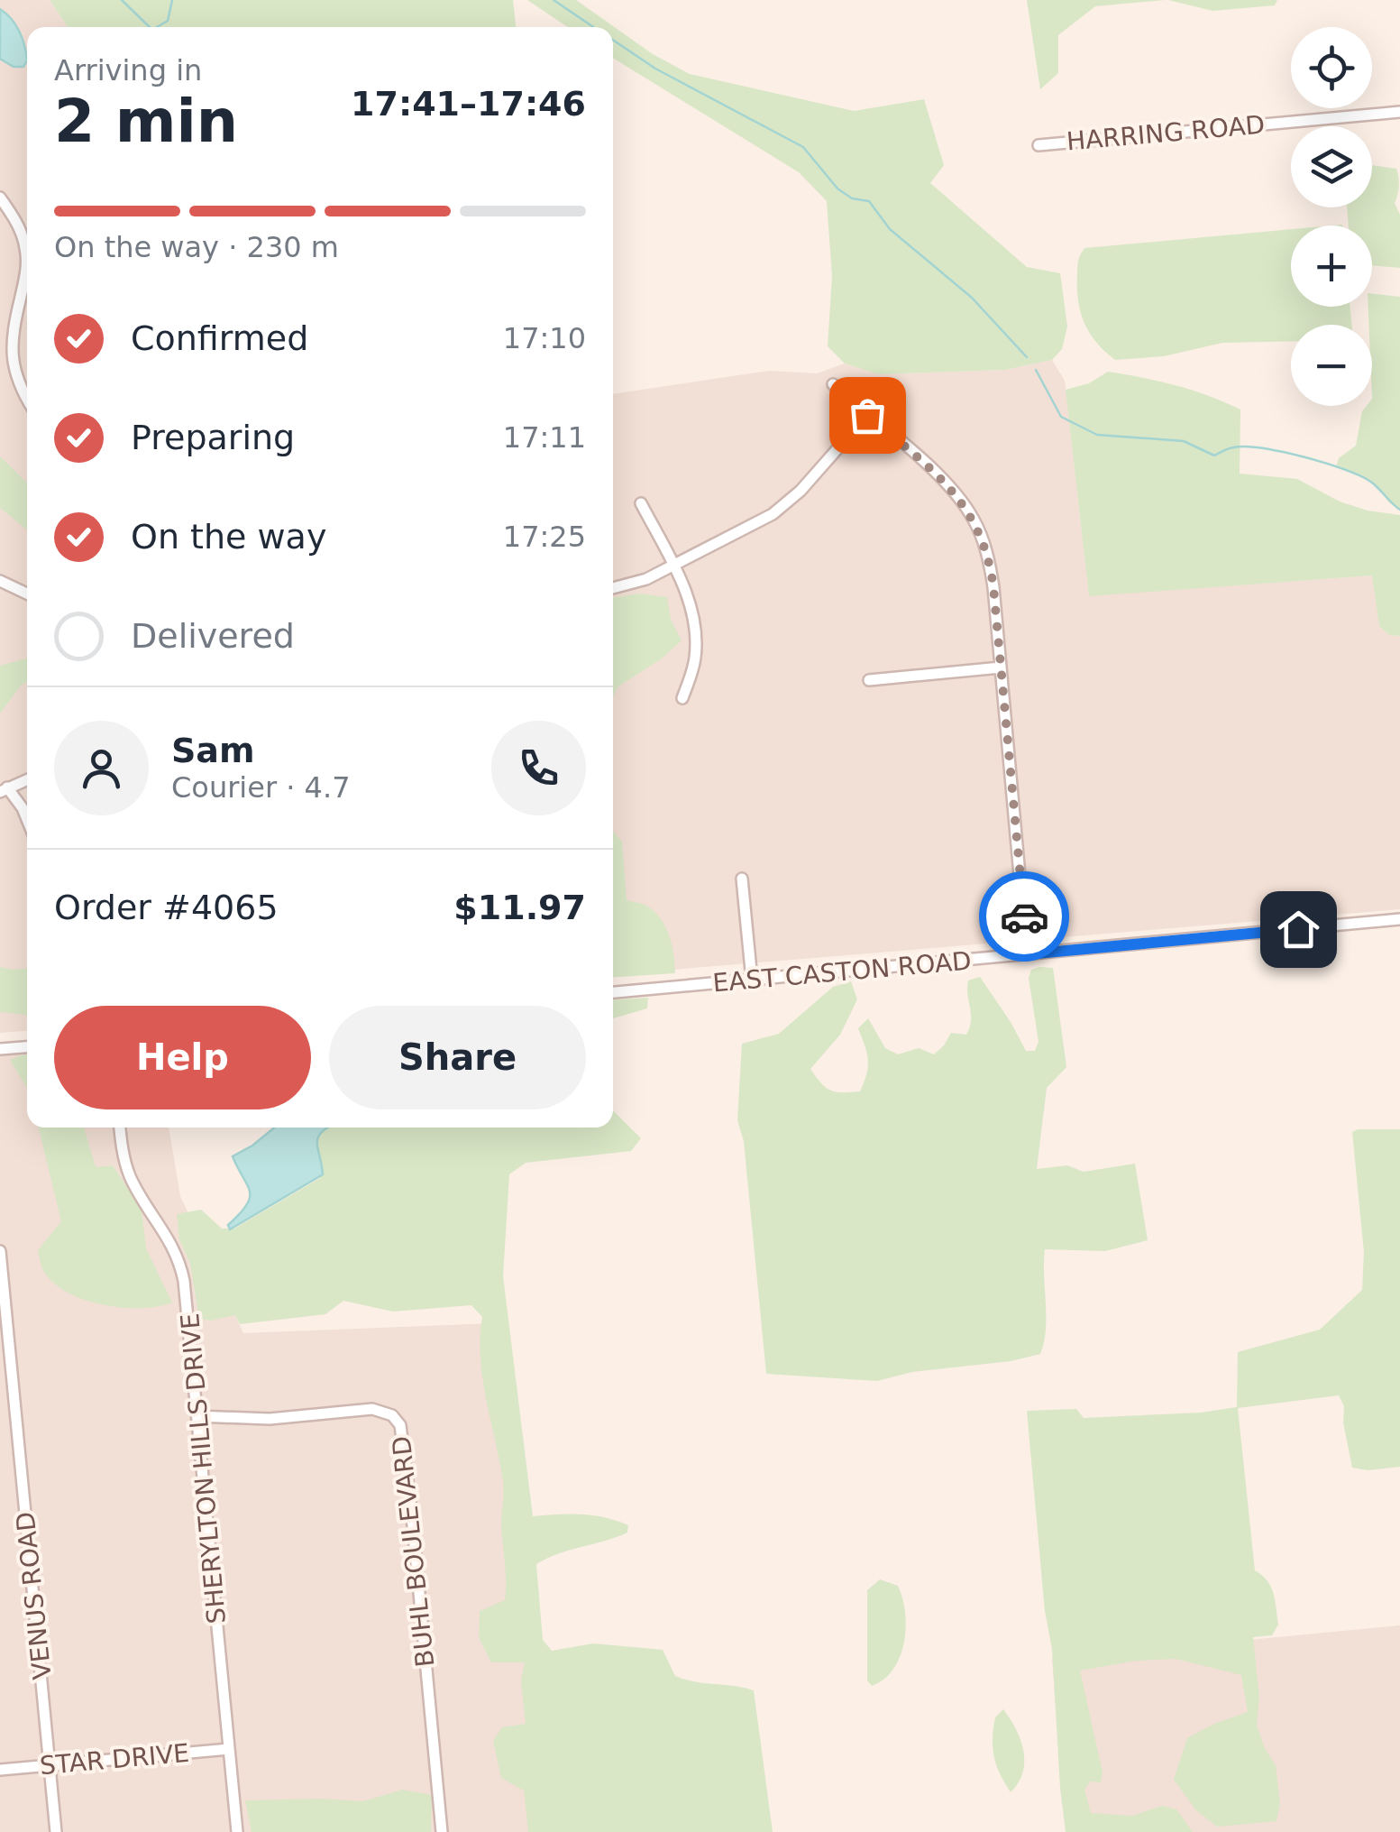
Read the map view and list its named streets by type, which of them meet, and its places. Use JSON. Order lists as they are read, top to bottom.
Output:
{
  "streets": {
    "street": [
      "HARRING ROAD",
      "EAST CASTON ROAD",
      "SHERYLTON HILLS DRIVE",
      "BUHL BOULEVARD",
      "VENUS ROAD",
      "STAR DRIVE"
    ]
  },
  "crossings": [
    ["SHERYLTON HILLS DRIVE", "BUHL BOULEVARD"],
    ["SHERYLTON HILLS DRIVE", "STAR DRIVE"],
    ["VENUS ROAD", "STAR DRIVE"]
  ],
  "page": {
    "map_buttons": ["+", "−"],
    "heading": ["2 min", "Arriving in", "17:41–17:46"],
    "panel": [
      "Sam",
      "Courier · 4.7",
      "Order #4065",
      "$11.97"
    ],
    "bar": "On the way · 230 m",
    "list": [
      ["Confirmed", "17:10"],
      ["Preparing", "17:11"],
      ["On the way", "17:25"],
      "Delivered"
    ],
    "buttons": ["Help", "Share"]
  }
}
